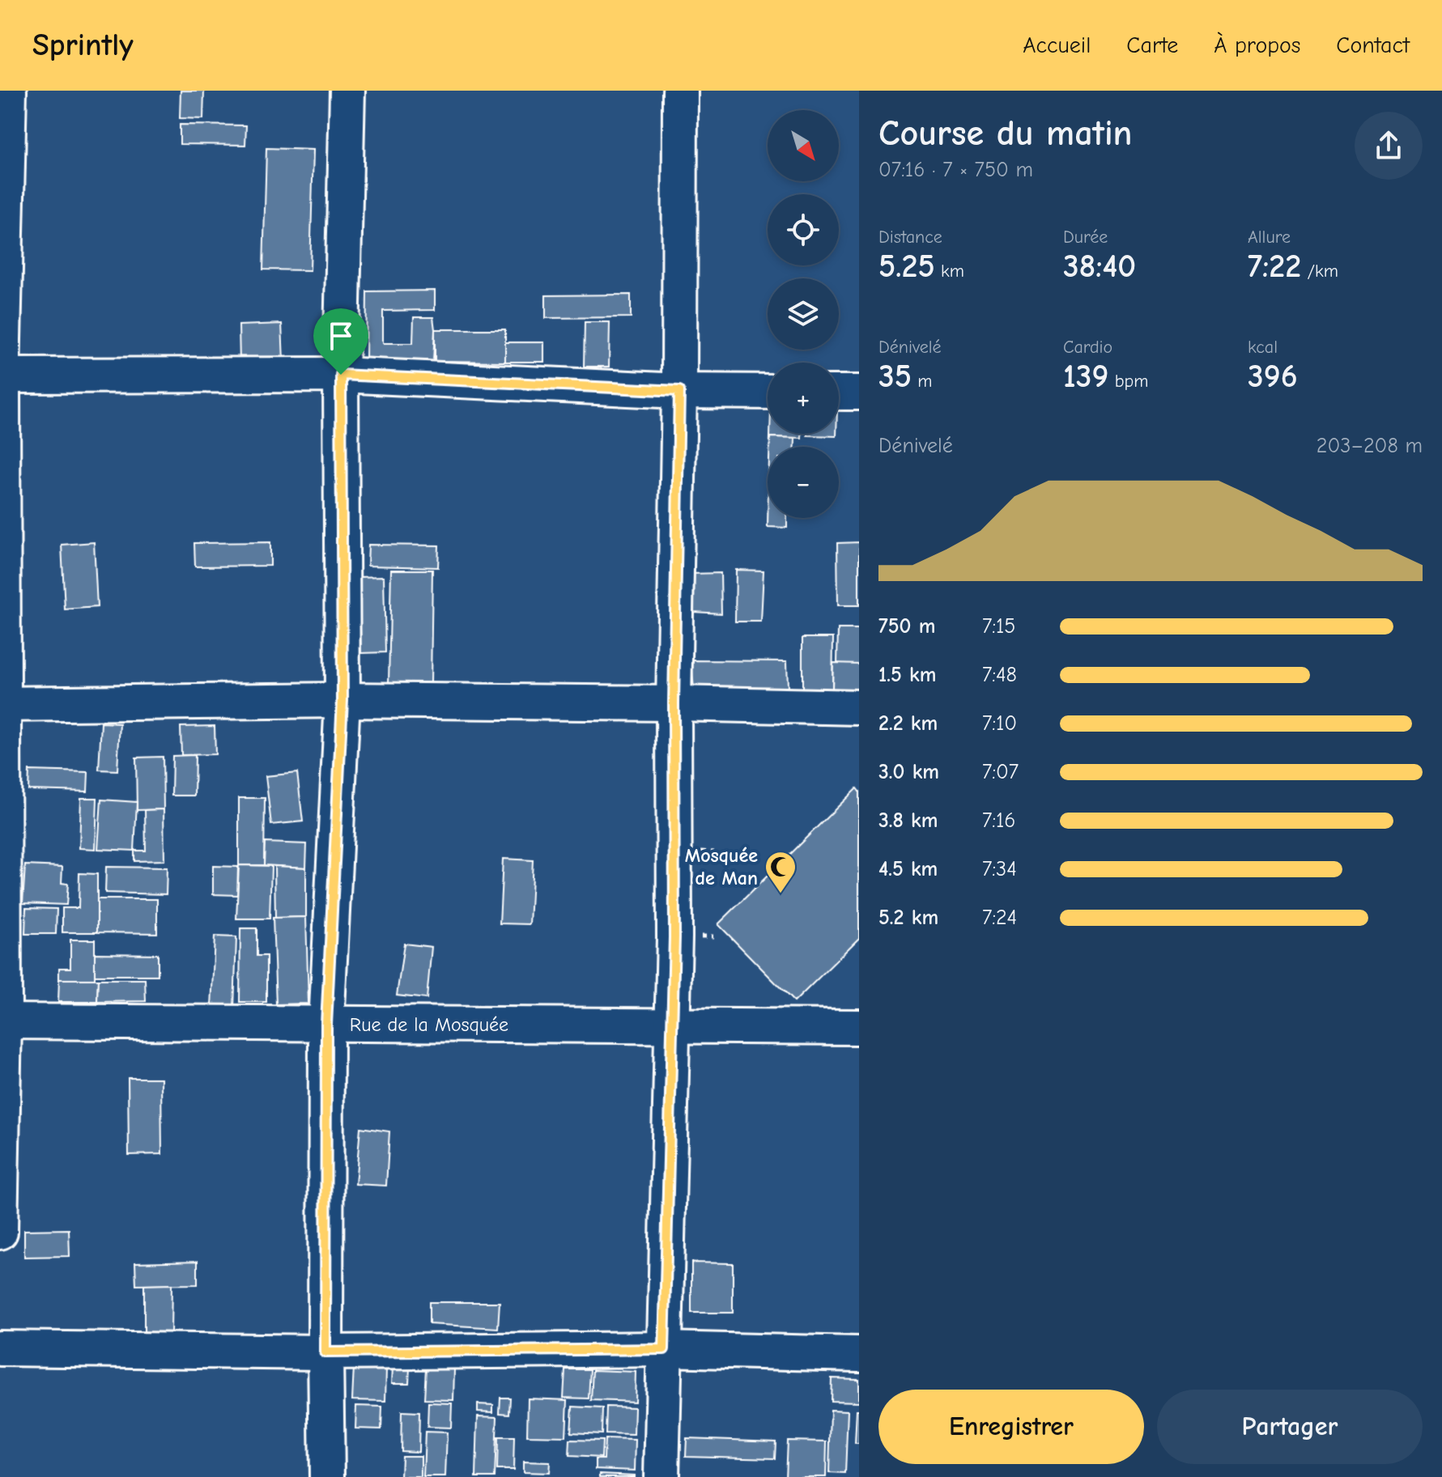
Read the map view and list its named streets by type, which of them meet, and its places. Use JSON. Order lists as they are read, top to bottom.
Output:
{
  "streets": {
    "street": ["Rue de la Mosquée"]
  },
  "places": {
    "mosque": ["Mosquée de Man"]
  },
  "north": "bottom right",
  "page": {
    "header": "Sprintly",
    "nav": [
      "Accueil",
      "Carte",
      "À propos",
      "Contact"
    ],
    "heading": ["Course du matin", "07:16 · 7 × 750 m"],
    "map_buttons": ["+", "−"],
    "stats": [
      ["Distance", "5.25 km"],
      ["Durée", "38:40"],
      ["Allure", "7:22 /km"],
      ["Dénivelé", "35 m"],
      ["Cardio", "139 bpm"],
      ["kcal", "396"]
    ],
    "chart": ["Dénivelé", "203–208 m"],
    "list": [
      {
        "name": "750 m",
        "note": "7:15"
      },
      {
        "name": "1.5 km",
        "note": "7:48"
      },
      {
        "name": "2.2 km",
        "note": "7:10"
      },
      {
        "name": "3.0 km",
        "note": "7:07"
      },
      {
        "name": "3.8 km",
        "note": "7:16"
      },
      {
        "name": "4.5 km",
        "note": "7:34"
      },
      {
        "name": "5.2 km",
        "note": "7:24"
      }
    ],
    "buttons": ["Enregistrer", "Partager"]
  }
}
